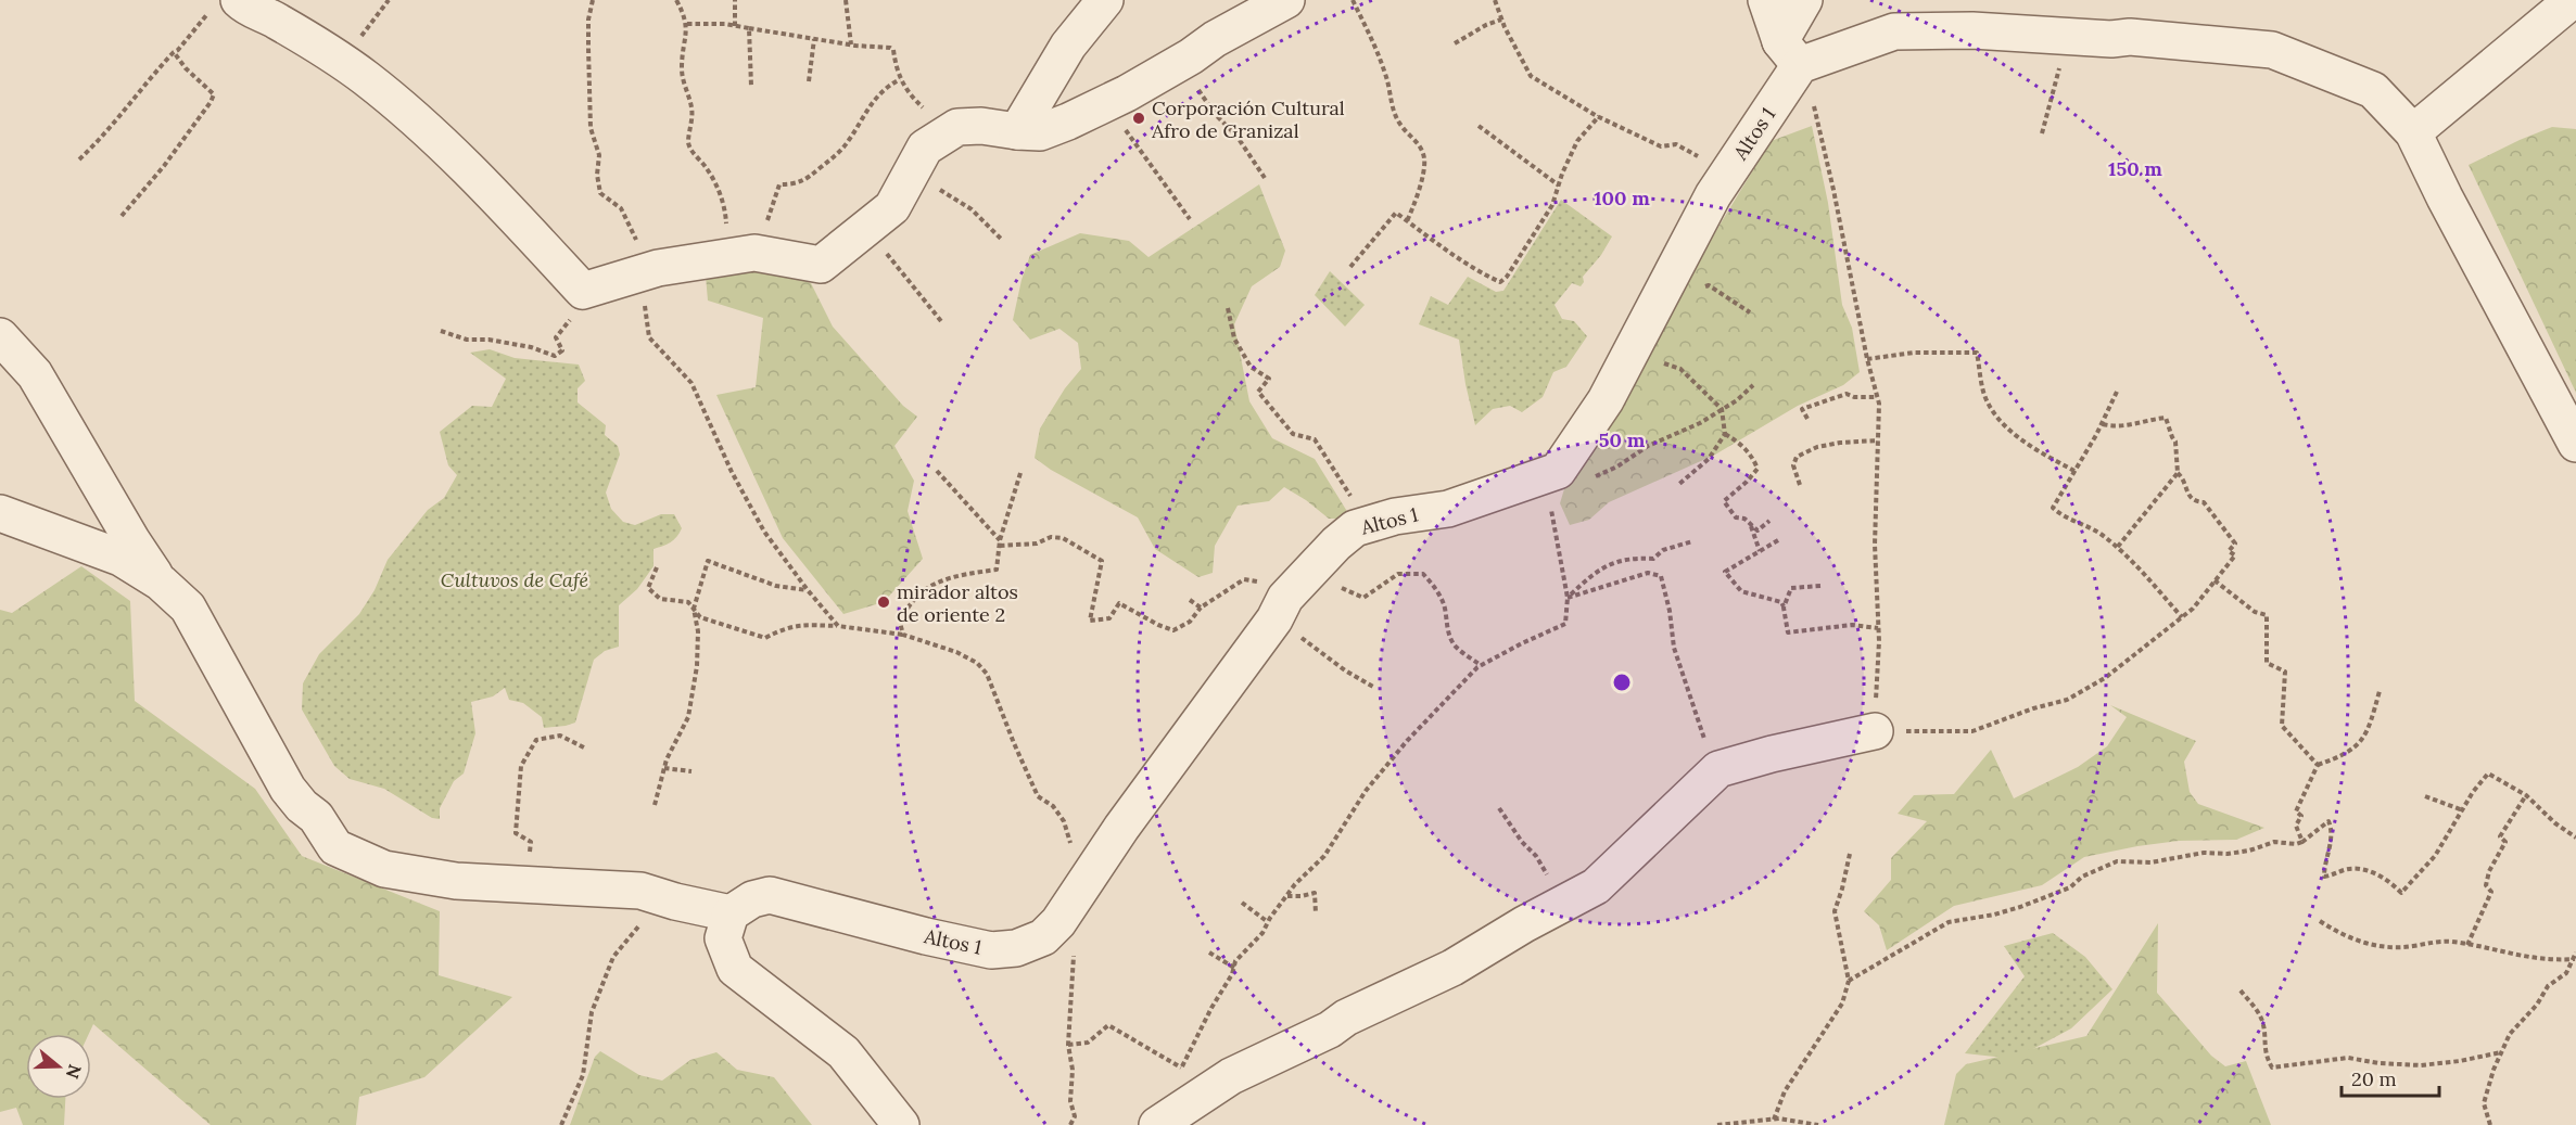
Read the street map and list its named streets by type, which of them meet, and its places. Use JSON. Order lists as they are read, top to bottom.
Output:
{
  "streets": {
    "street": ["Altos 1"]
  },
  "parks": ["Cultuvos de Café"],
  "places": ["Corporación Cultural Afro de Granizal", "mirador altos de oriente 2"],
  "scale_bar": "20 m",
  "north": "right",
  "rings": ["150 m", "100 m", "50 m"]
}
